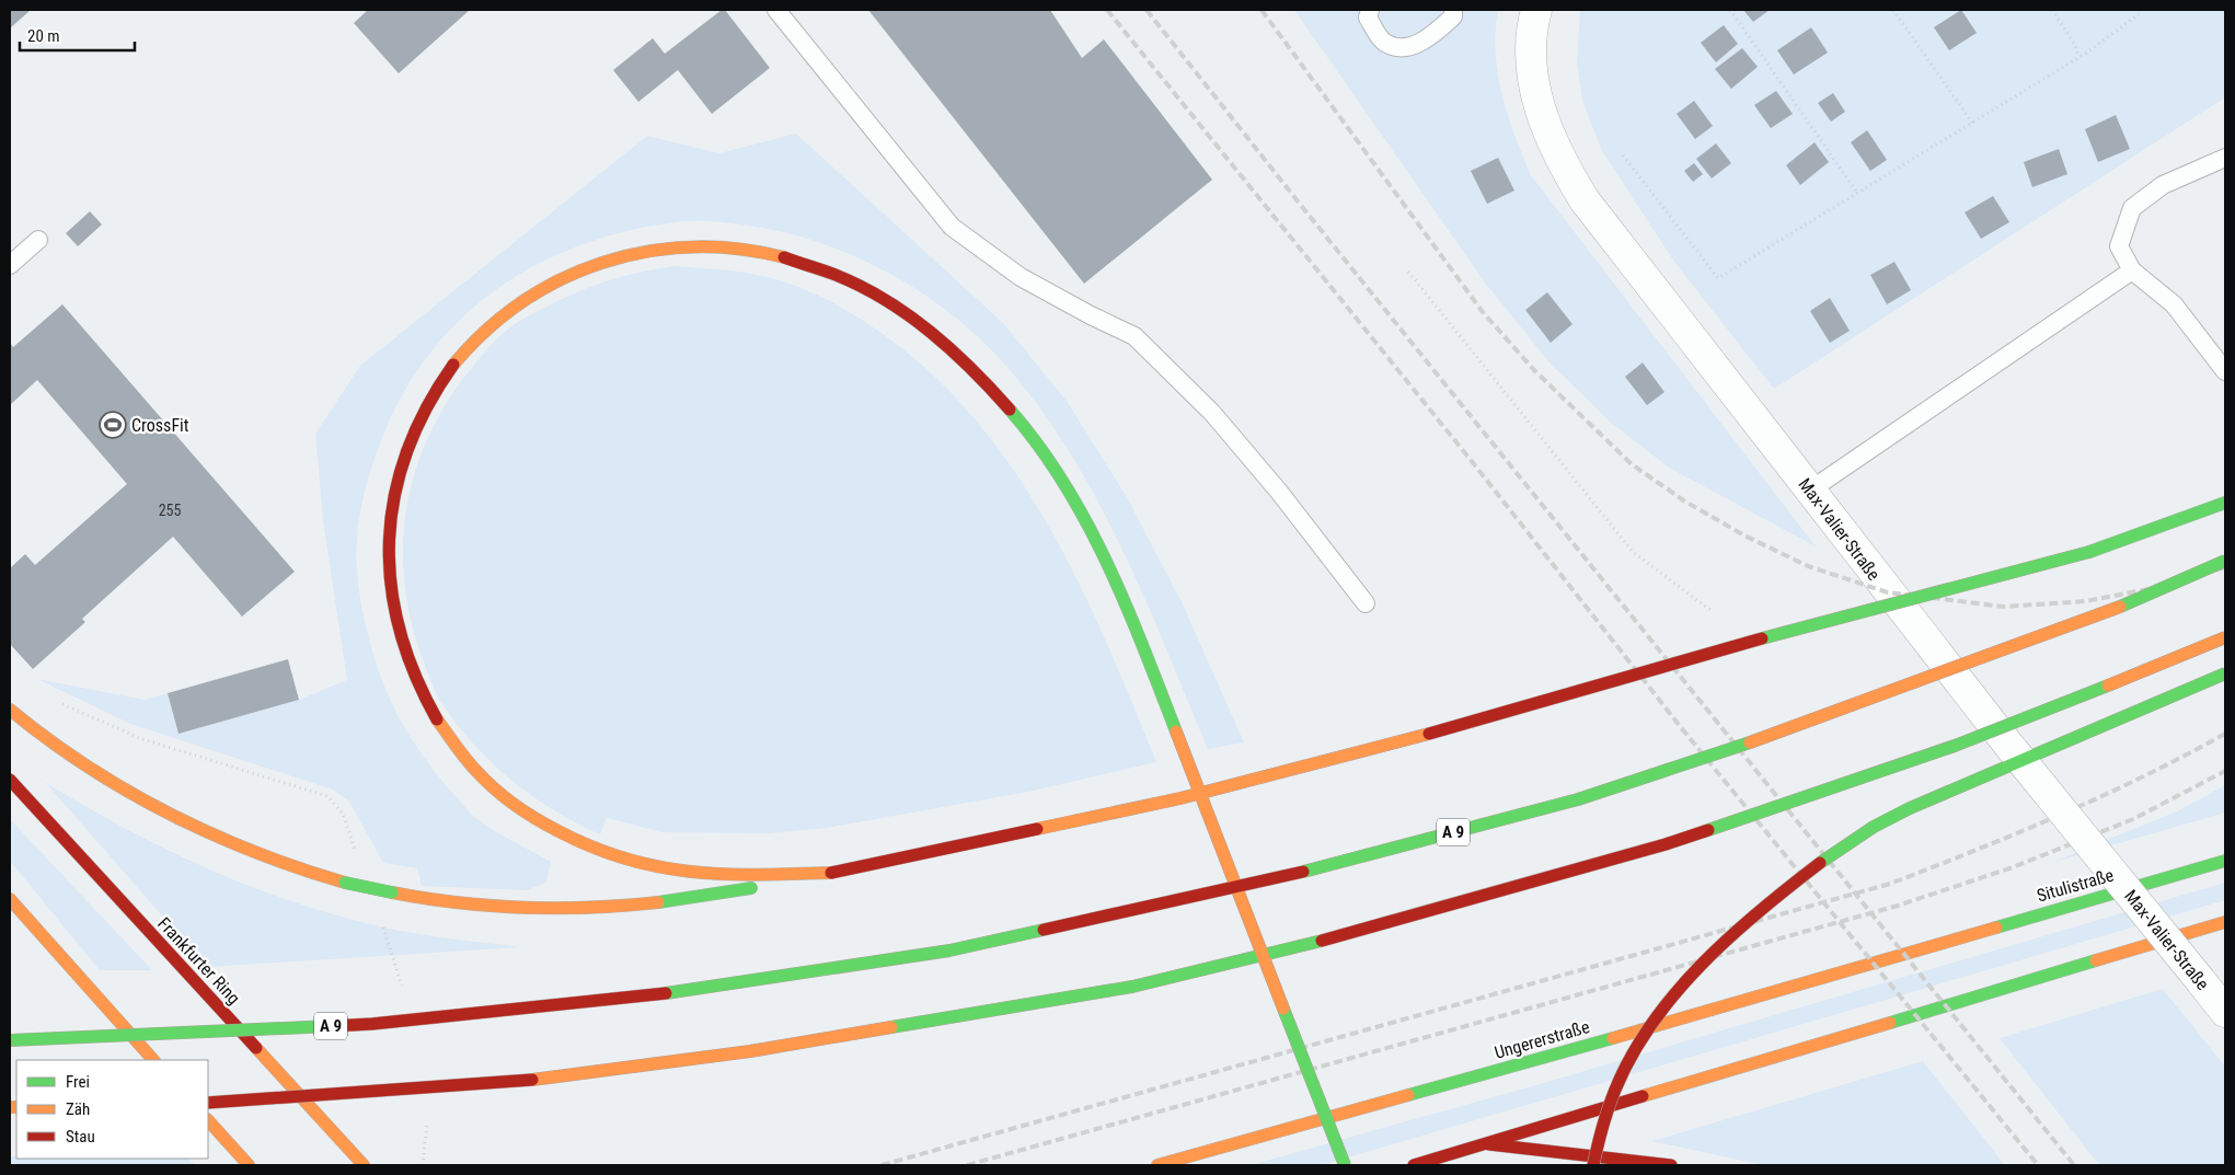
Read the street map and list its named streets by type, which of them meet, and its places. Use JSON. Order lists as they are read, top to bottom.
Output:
{
  "streets": {
    "main road": [
      "A 9",
      "Situlistraße",
      "Frankfurter Ring",
      "Ungererstraße"
    ],
    "street": ["Max-Valier-Straße"]
  },
  "crossings": [
    ["Situlistraße", "Ungererstraße"]
  ],
  "places": {
    "sports": ["CrossFit"]
  },
  "house_numbers": ["255"],
  "legend": ["Frei", "Zäh", "Stau"],
  "scale_bar": "20 m"
}
